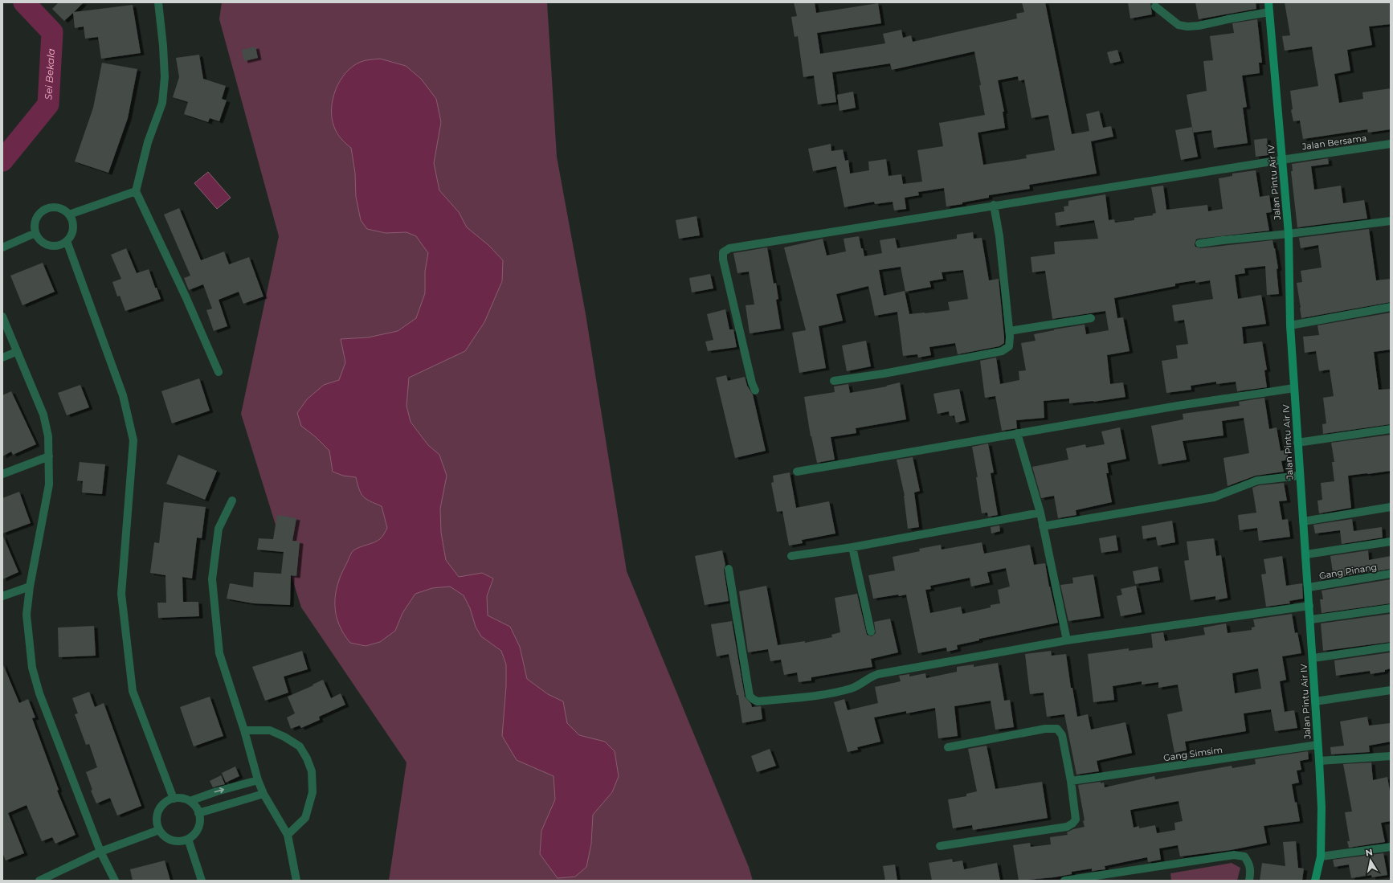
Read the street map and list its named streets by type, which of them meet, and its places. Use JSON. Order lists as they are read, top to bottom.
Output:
{
  "streets": {
    "main road": ["Jalan Pintu Air IV"],
    "street": ["Jalan Bersama", "Gang Pinang", "Gang Simsim"]
  },
  "crossings": [
    ["Jalan Bersama", "Jalan Pintu Air IV"],
    ["Jalan Pintu Air IV", "Gang Pinang"],
    ["Jalan Pintu Air IV", "Gang Simsim"]
  ],
  "water": ["Sei Bekala"],
  "north": "top"
}
